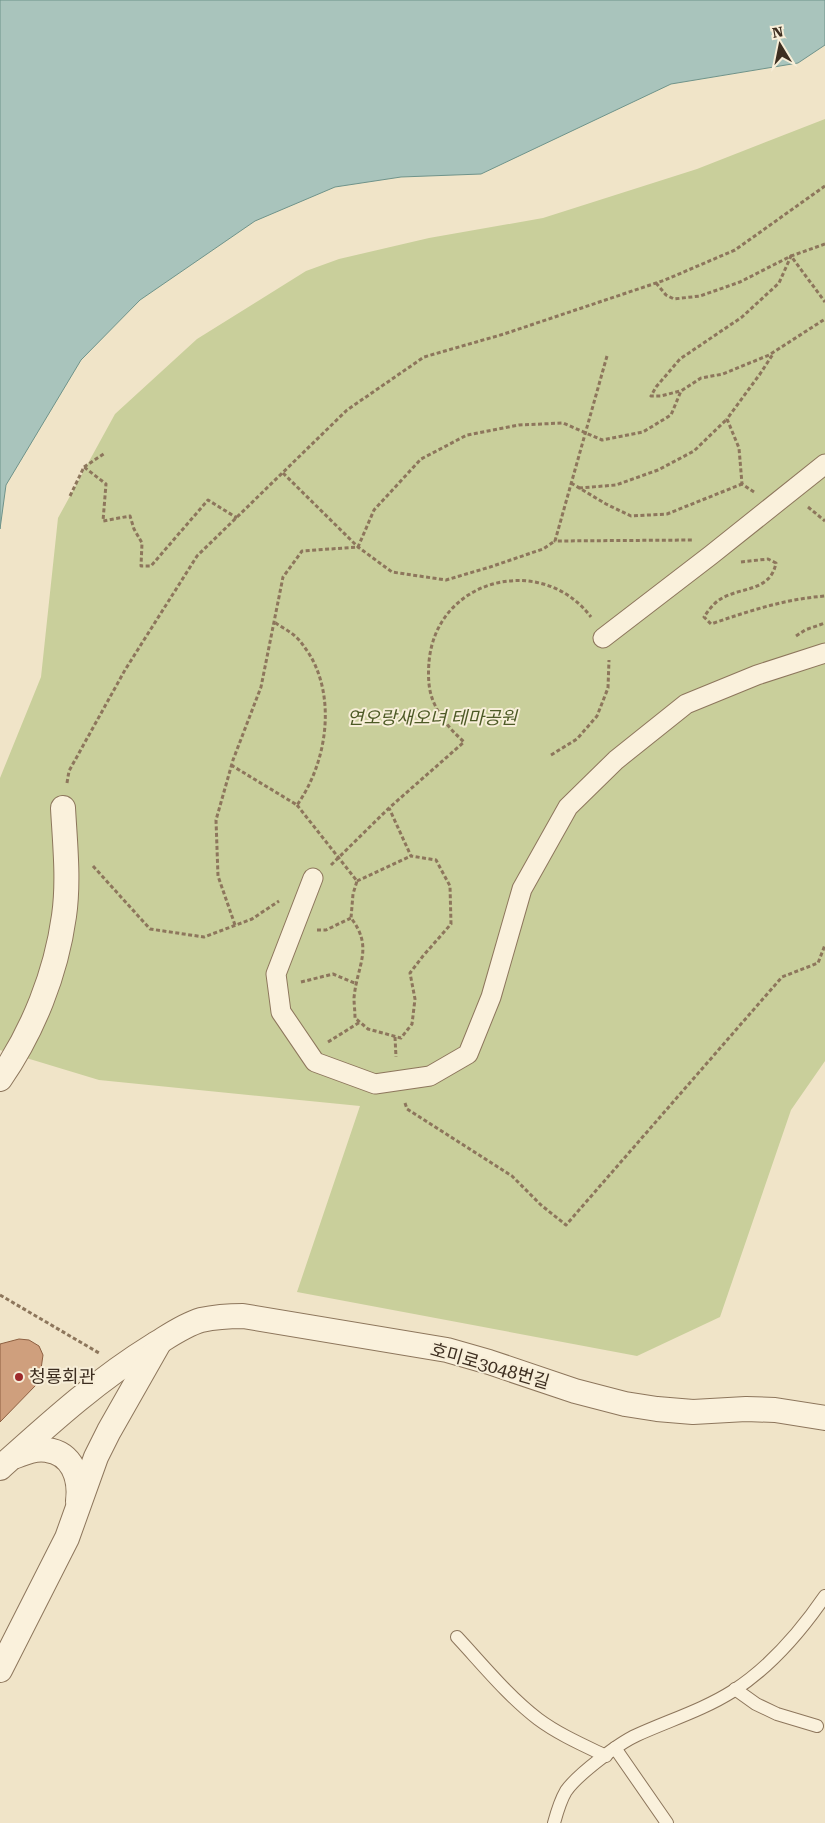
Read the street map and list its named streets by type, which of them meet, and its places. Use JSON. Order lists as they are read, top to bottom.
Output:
{
  "streets": {
    "street": ["호미로3048번길"]
  },
  "parks": ["연오랑새오녀 테마공원"],
  "places": ["청룡회관"],
  "north": "top"
}
